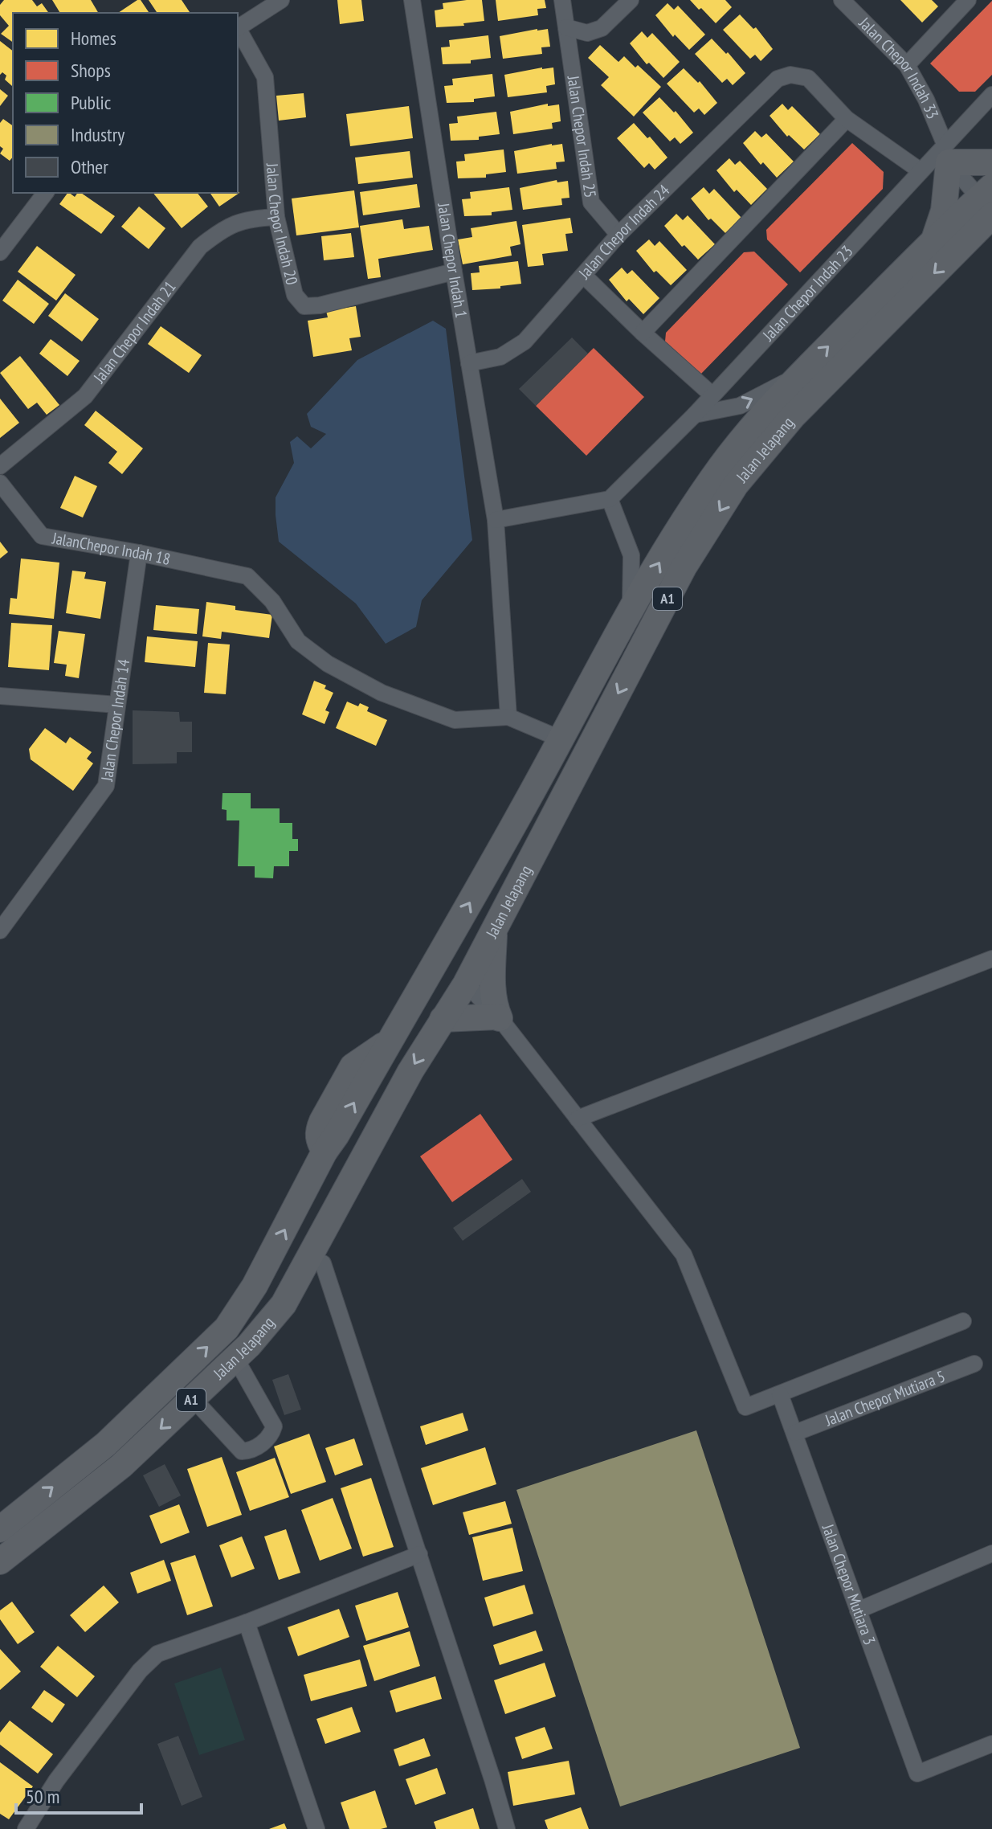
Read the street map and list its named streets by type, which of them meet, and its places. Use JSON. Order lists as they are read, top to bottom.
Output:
{
  "streets": {
    "main road": ["Jalan Jelapang", "A1"],
    "street": [
      "Jalan Chepor Indah 33",
      "Jalan Chepor Indah 25",
      "Jalan Chepor Indah 20",
      "Jalan Chepor Indah 24",
      "Jalan Chepor Indah 1",
      "Jalan Chepor Indah 23",
      "Jalan Chepor Indah 21",
      "JalanChepor Indah 18",
      "Jalan Chepor Indah 14",
      "Jalan Chepor Mutiara 5",
      "Jalan Chepor Mutiara 3"
    ]
  },
  "crossings": [
    ["Jalan Chepor Indah 33", "Jalan Chepor Indah 23"],
    ["Jalan Chepor Indah 33", "Jalan Jelapang"],
    ["Jalan Chepor Indah 25", "Jalan Chepor Indah 24"],
    ["Jalan Chepor Indah 20", "Jalan Chepor Indah 1"],
    ["Jalan Chepor Indah 20", "Jalan Chepor Indah 21"],
    ["Jalan Chepor Indah 24", "Jalan Chepor Indah 1"],
    ["Jalan Chepor Indah 1", "JalanChepor Indah 18"],
    ["JalanChepor Indah 18", "Jalan Chepor Indah 14"],
    ["Jalan Chepor Mutiara 5", "Jalan Chepor Mutiara 3"]
  ],
  "legend": [
    "Homes",
    "Shops",
    "Public",
    "Industry",
    "Other"
  ],
  "scale_bar": "50 m"
}
